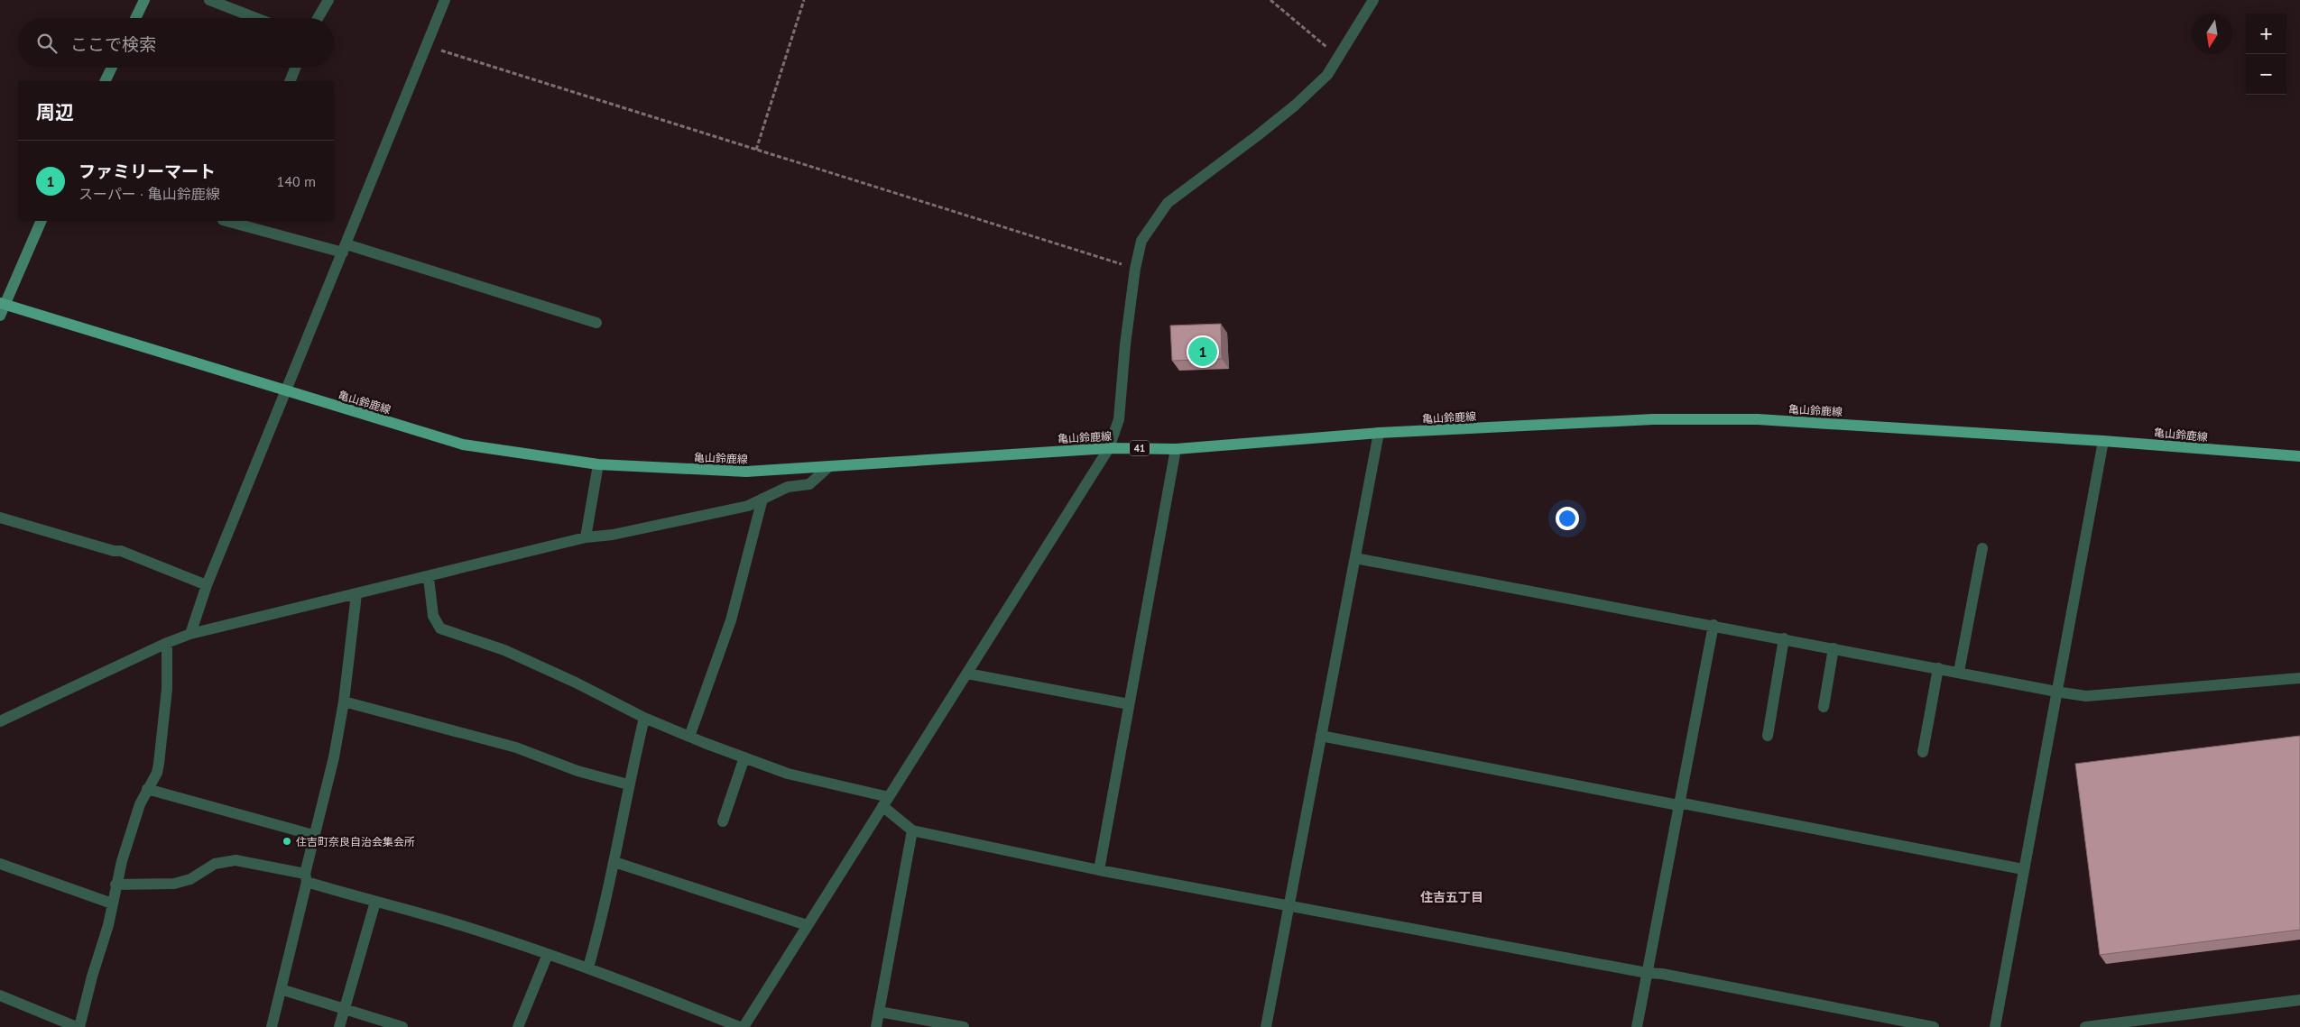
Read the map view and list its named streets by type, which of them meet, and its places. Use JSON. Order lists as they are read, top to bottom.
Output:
{
  "streets": {
    "main road": ["亀山鈴鹿線", "41"]
  },
  "districts": ["住吉五丁目"],
  "places": ["住吉町奈良自治会集会所"],
  "north": "bottom",
  "page": {
    "map_buttons": ["+", "−"],
    "search": "ここで検索",
    "heading": "周辺",
    "list": [
      {
        "mark": "1",
        "name": "ファミリーマート",
        "note": "スーパー · 亀山鈴鹿線",
        "value": "140 m"
      }
    ],
    "pins": "1"
  }
}
